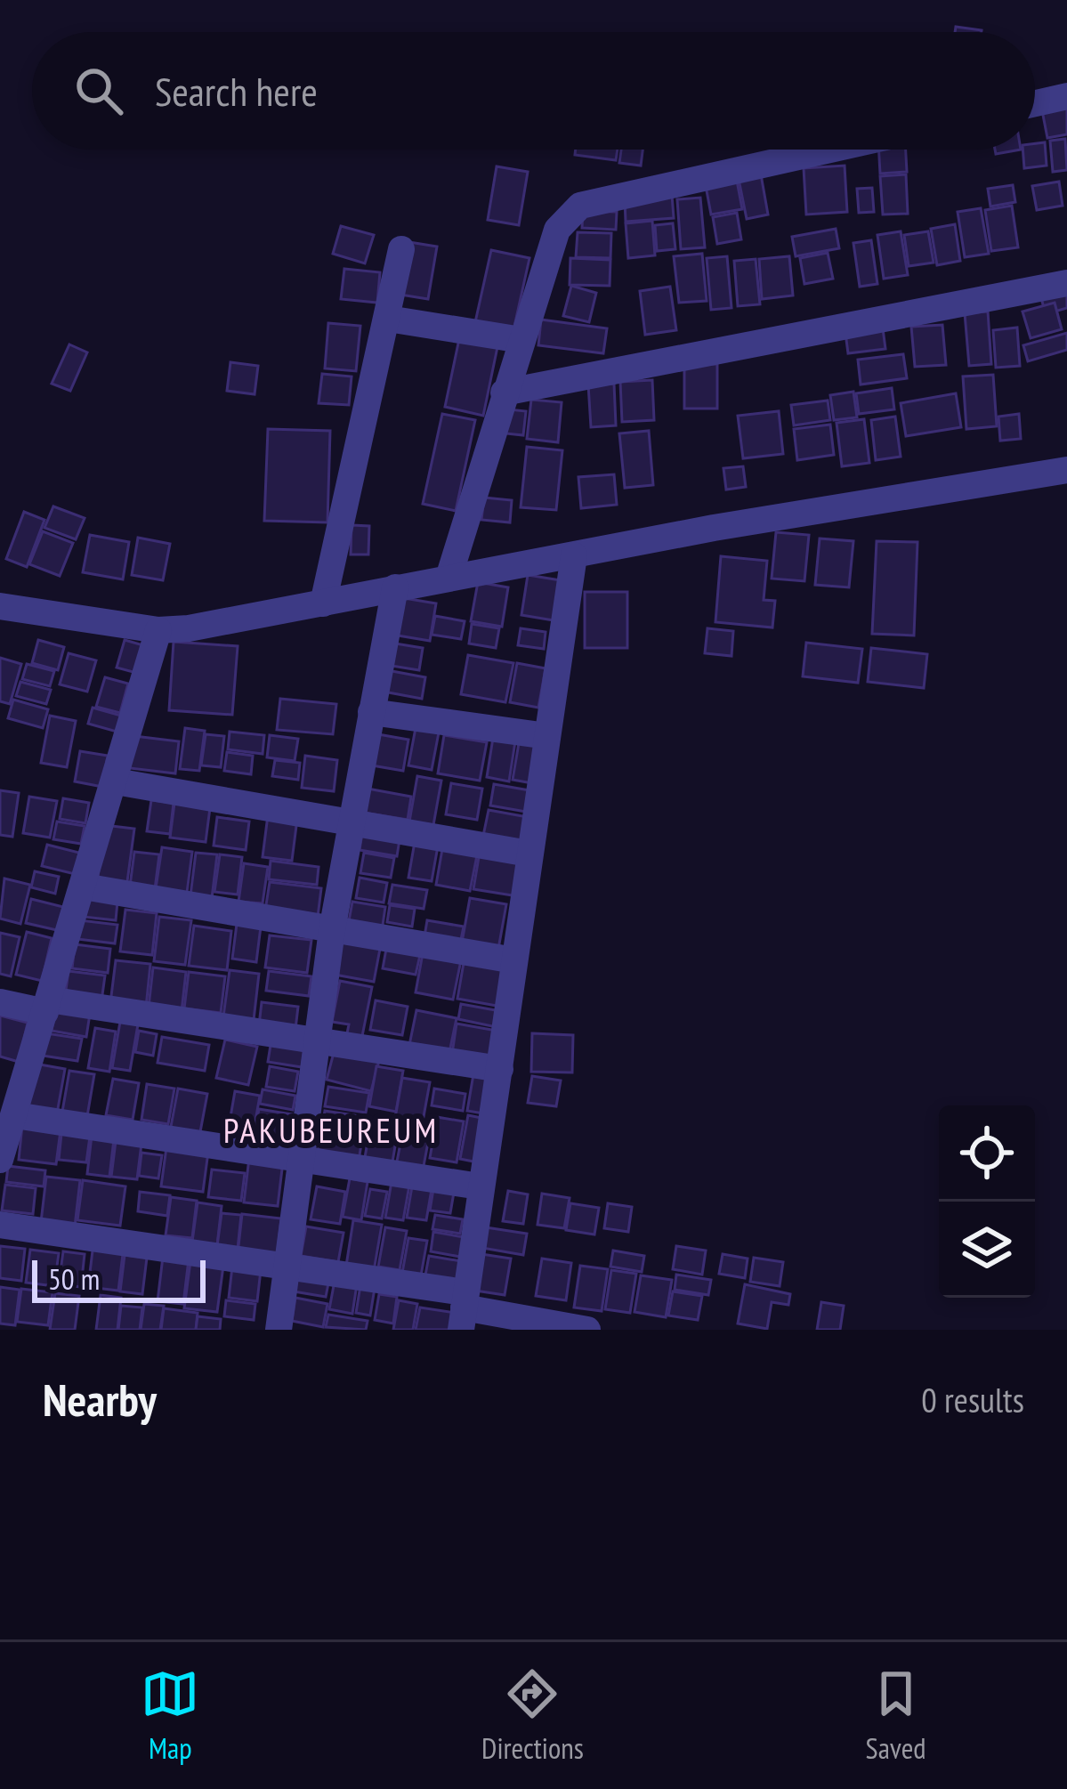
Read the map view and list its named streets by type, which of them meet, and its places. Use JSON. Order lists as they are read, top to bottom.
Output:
{
  "districts": ["PAKUBEUREUM"],
  "scale_bar": "50 m",
  "page": {
    "search": "Search here",
    "scale": "50 m",
    "heading": ["Nearby", "0 results"],
    "nav": ["Map", "Directions", "Saved"]
  }
}
